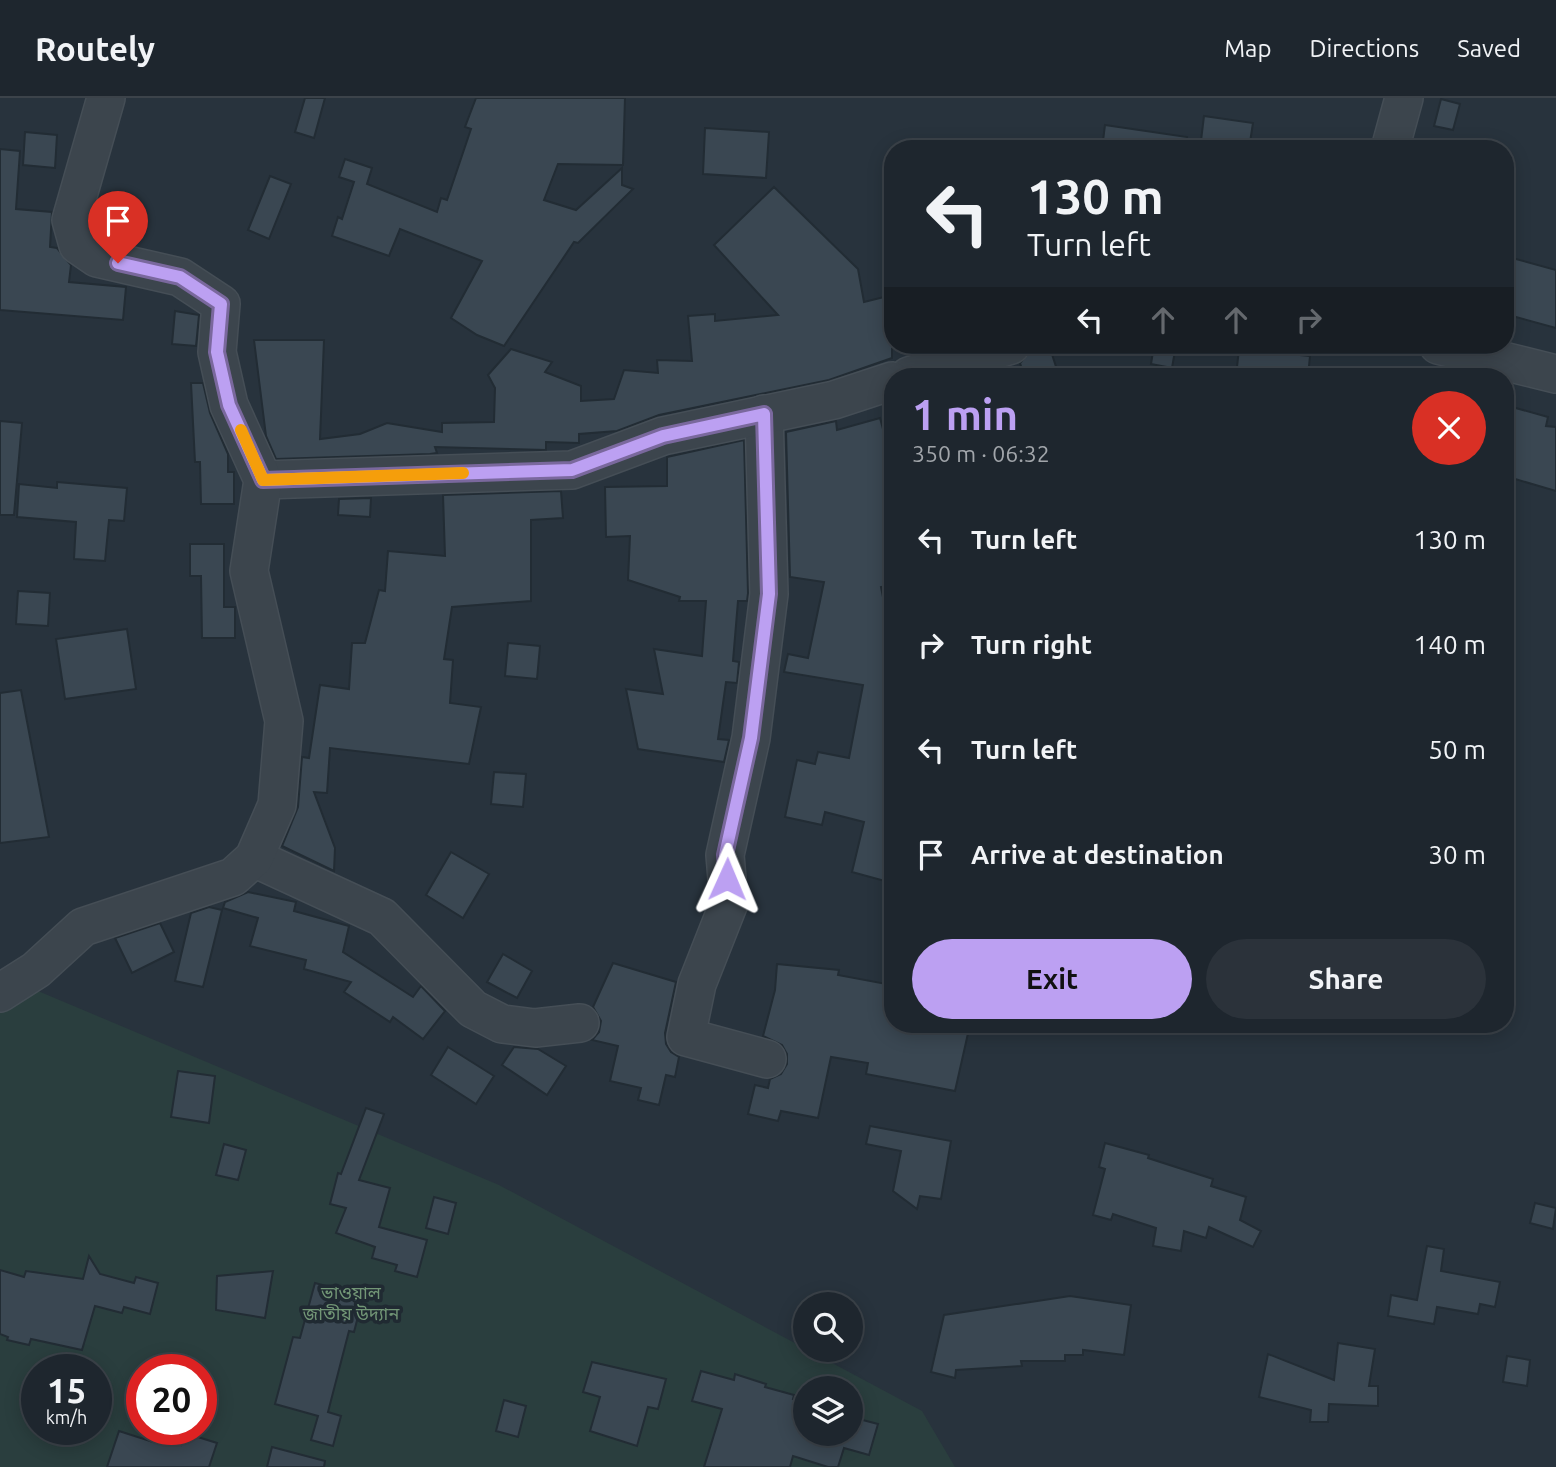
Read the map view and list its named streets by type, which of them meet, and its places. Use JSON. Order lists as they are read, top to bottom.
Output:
{
  "parks": ["ভাওয়াল জাতীয় উদ্যান"],
  "page": {
    "header": "Routely",
    "nav": ["Map", "Directions", "Saved"],
    "turn": ["130 m", "Turn left"],
    "heading": ["1 min", "350 m · 06:32"],
    "list": [
      {
        "name": "Turn left",
        "value": "130 m"
      },
      {
        "name": "Turn right",
        "value": "140 m"
      },
      {
        "name": "Turn left",
        "value": "50 m"
      },
      {
        "name": "Arrive at destination",
        "value": "30 m"
      }
    ],
    "buttons": ["Exit", "Share"],
    "speed": "15 km/h",
    "limit": "20"
  }
}
